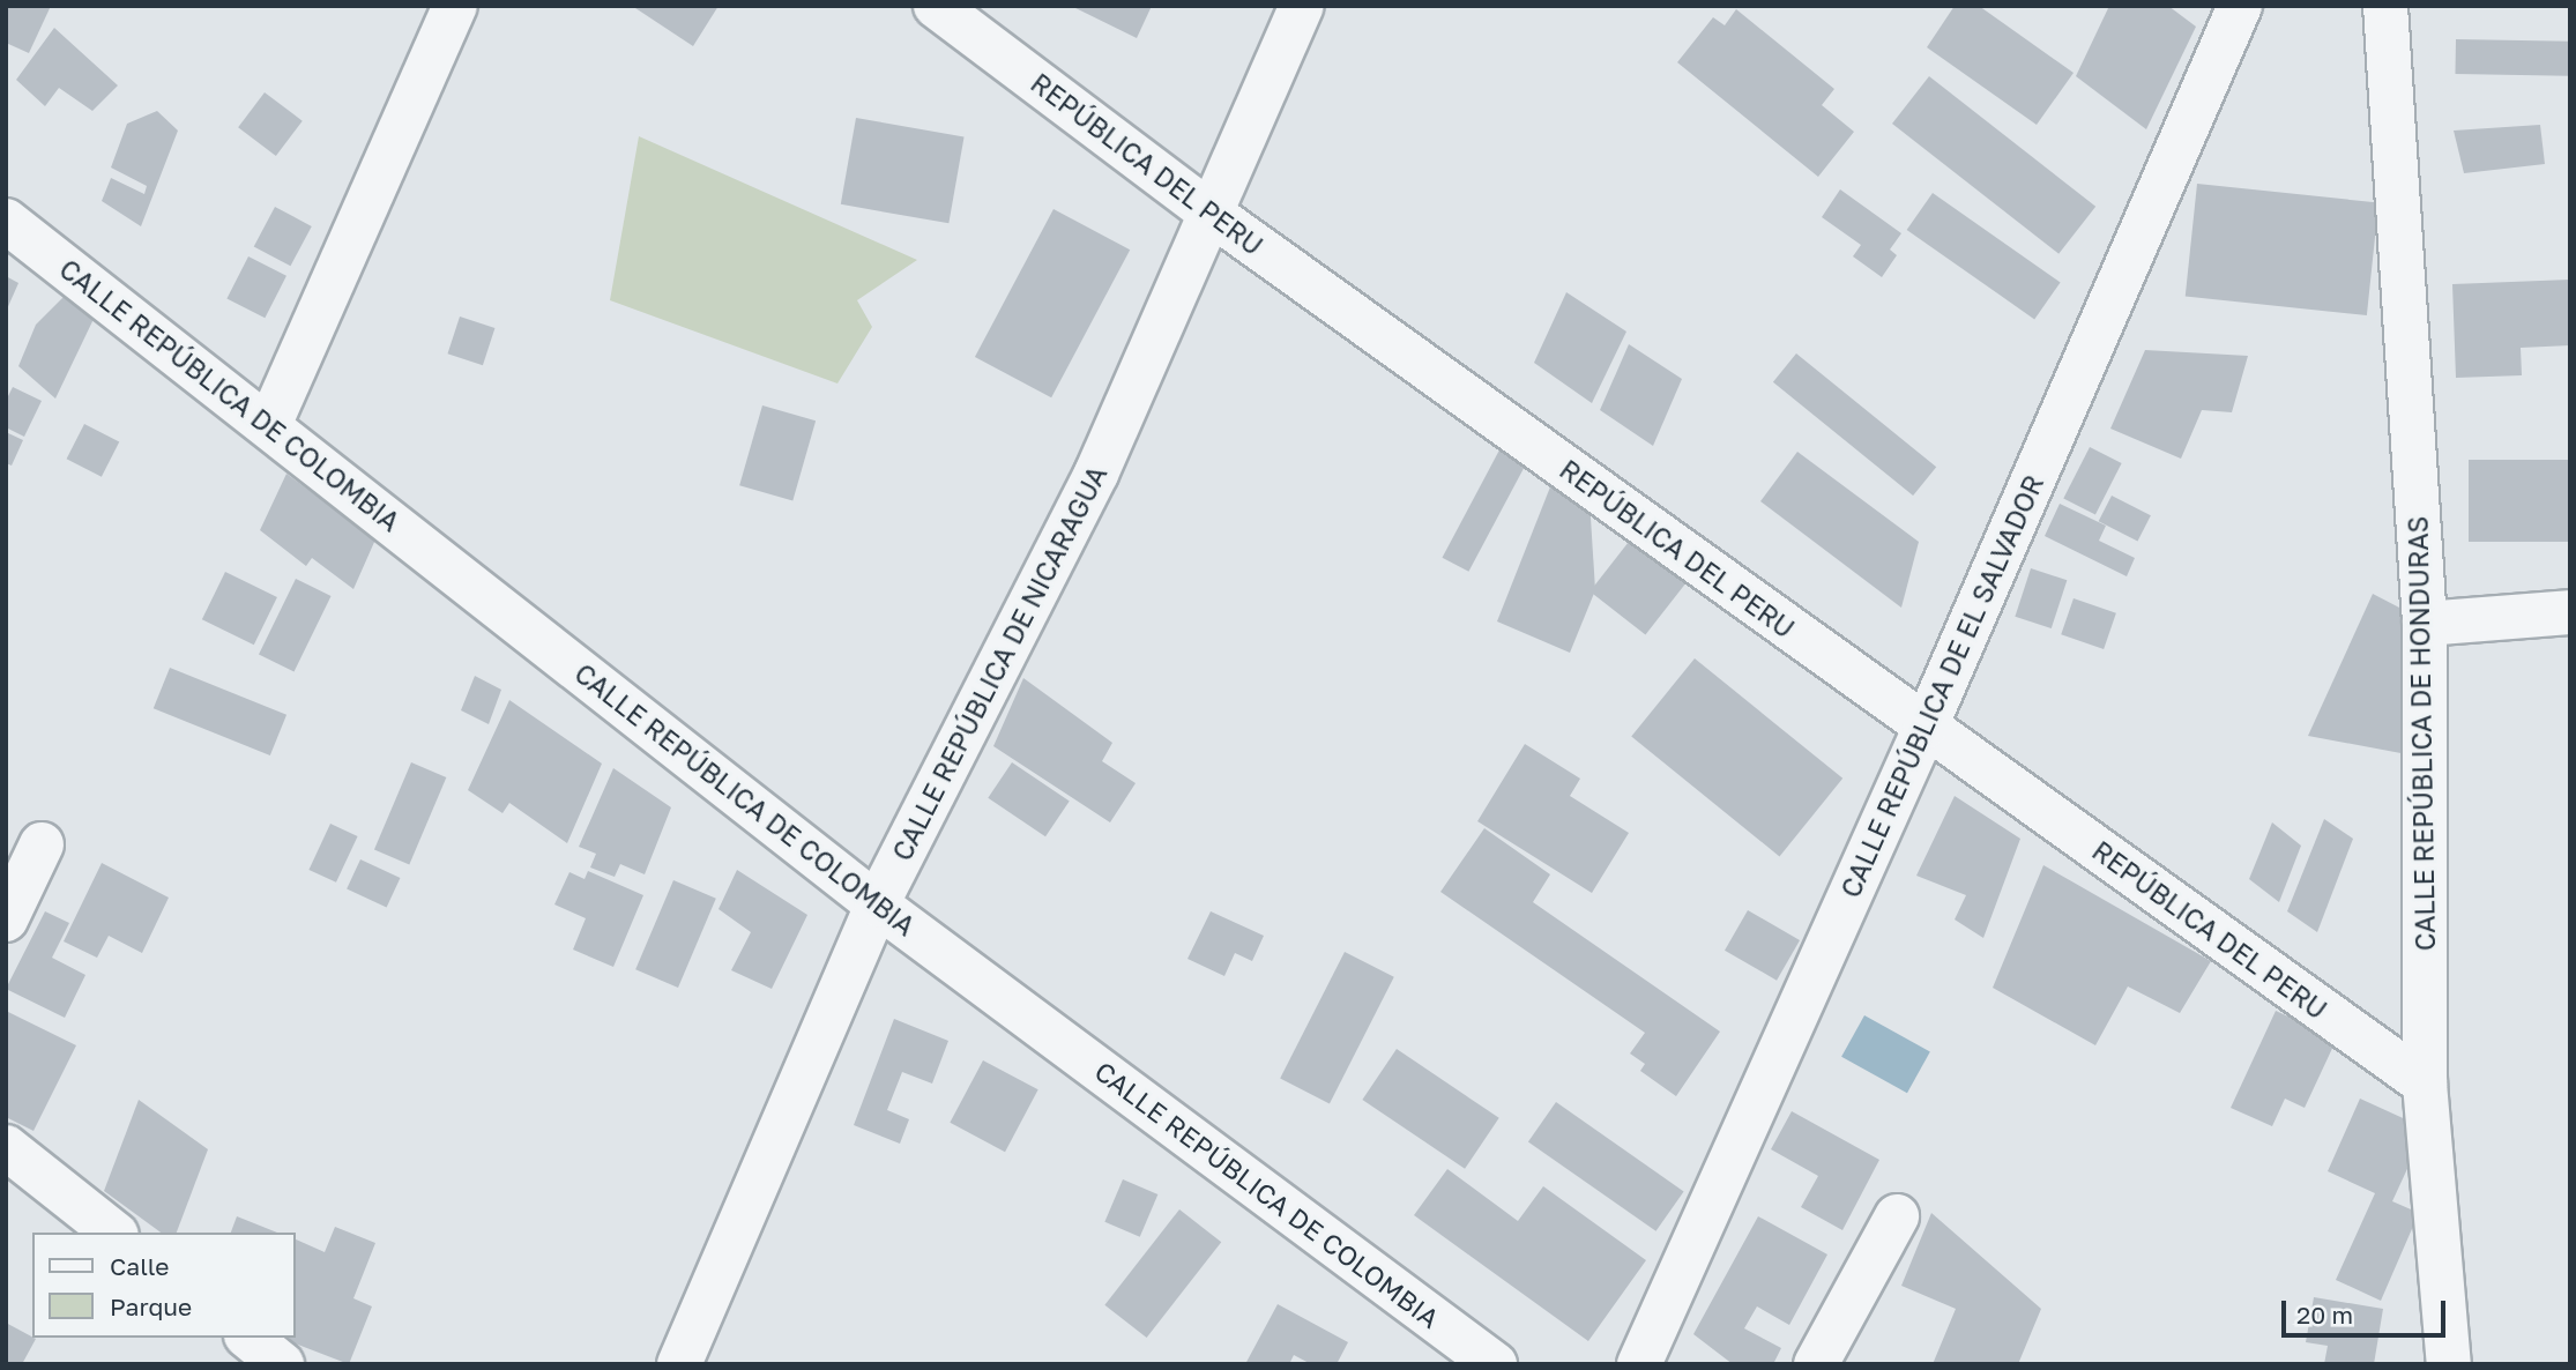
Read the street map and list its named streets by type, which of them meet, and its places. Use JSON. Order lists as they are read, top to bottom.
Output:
{
  "streets": {
    "street": [
      "REPÚBLICA DEL PERU",
      "CALLE REPÚBLICA DE COLOMBIA",
      "CALLE REPÚBLICA DE NICARAGUA",
      "CALLE REPÚBLICA DE EL SALVADOR",
      "CALLE REPÚBLICA DE HONDURAS"
    ]
  },
  "crossings": [
    ["REPÚBLICA DEL PERU", "CALLE REPÚBLICA DE NICARAGUA"],
    ["REPÚBLICA DEL PERU", "CALLE REPÚBLICA DE EL SALVADOR"],
    ["REPÚBLICA DEL PERU", "CALLE REPÚBLICA DE HONDURAS"],
    ["CALLE REPÚBLICA DE COLOMBIA", "CALLE REPÚBLICA DE NICARAGUA"]
  ],
  "legend": ["Calle", "Parque"],
  "scale_bar": "20 m"
}
